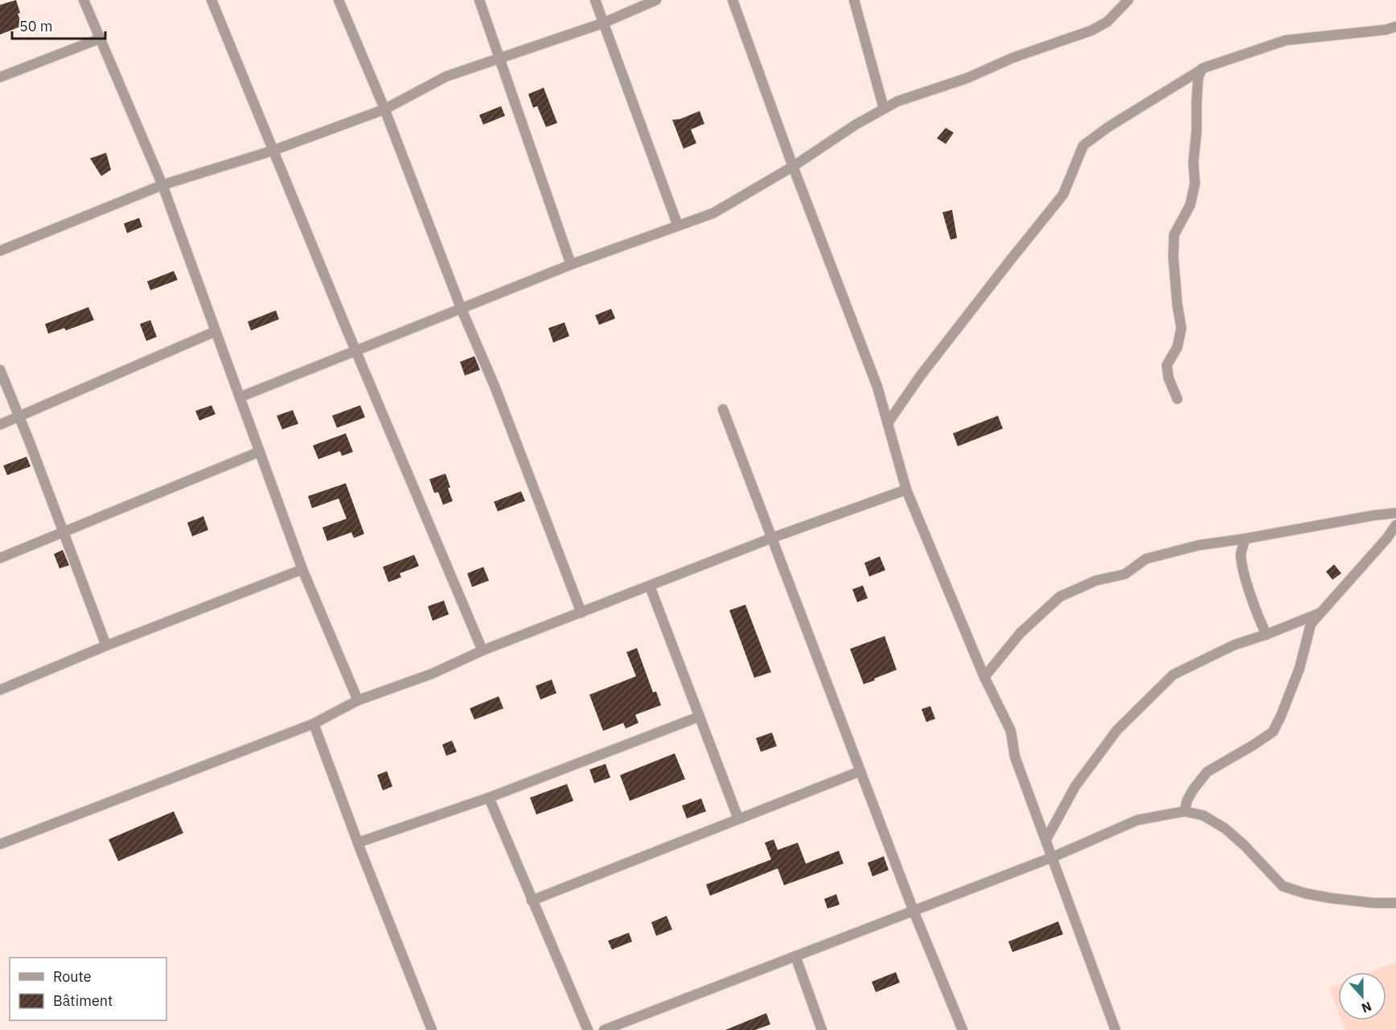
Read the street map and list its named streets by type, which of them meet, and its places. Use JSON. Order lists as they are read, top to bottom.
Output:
{
  "legend": ["Route", "Bâtiment"],
  "scale_bar": "50 m",
  "north": "bottom"
}
